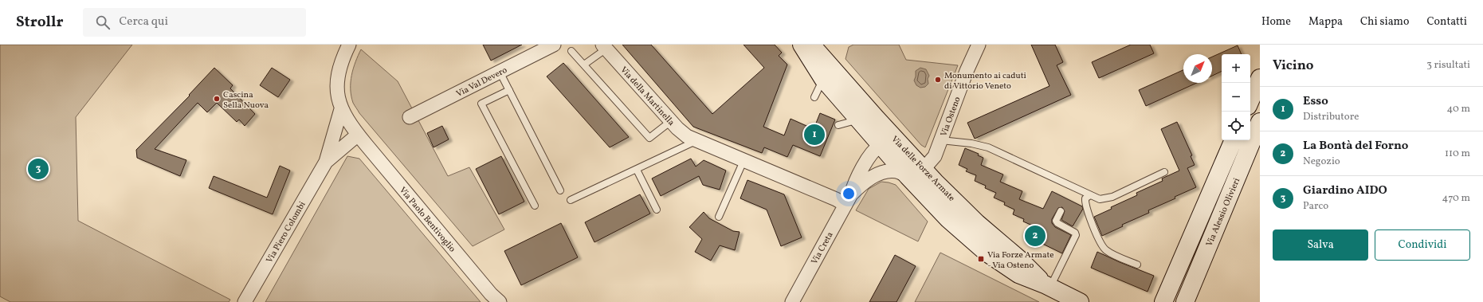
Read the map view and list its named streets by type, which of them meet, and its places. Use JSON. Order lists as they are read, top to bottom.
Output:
{
  "streets": {
    "street": [
      "Via Val Devero",
      "Via della Martinella",
      "Via Osteno",
      "Via delle Forze Armate",
      "Via Alessio Olivieri",
      "Via Paolo Bentivoglio",
      "Via Piero Colombi",
      "Via Creta"
    ]
  },
  "crossings": [
    ["Via della Martinella", "Via Creta"],
    ["Via Osteno", "Via delle Forze Armate"],
    ["Via Osteno", "Via Creta"],
    ["Via delle Forze Armate", "Via Creta"],
    ["Via Paolo Bentivoglio", "Via Piero Colombi"]
  ],
  "places": {
    "other": ["Monumento ai caduti di Vittorio Veneto", "Cascina Sella Nuova"],
    "transit": ["Via Forze Armate - Via Osteno"]
  },
  "north": "top right",
  "page": {
    "header": "Strollr",
    "search": "Cerca qui",
    "nav": [
      "Home",
      "Mappa",
      "Chi siamo",
      "Contatti"
    ],
    "heading": ["Vicino", "3 risultati"],
    "map_buttons": ["+", "−"],
    "list": [
      {
        "mark": "1",
        "name": "Esso",
        "note": "Distributore",
        "value": "40 m"
      },
      {
        "mark": "2",
        "name": "La Bontà del Forno",
        "note": "Negozio",
        "value": "110 m"
      },
      {
        "mark": "3",
        "name": "Giardino AIDO",
        "note": "Parco",
        "value": "470 m"
      }
    ],
    "pins": ["1", "3", "2"],
    "buttons": ["Salva", "Condividi"]
  }
}
